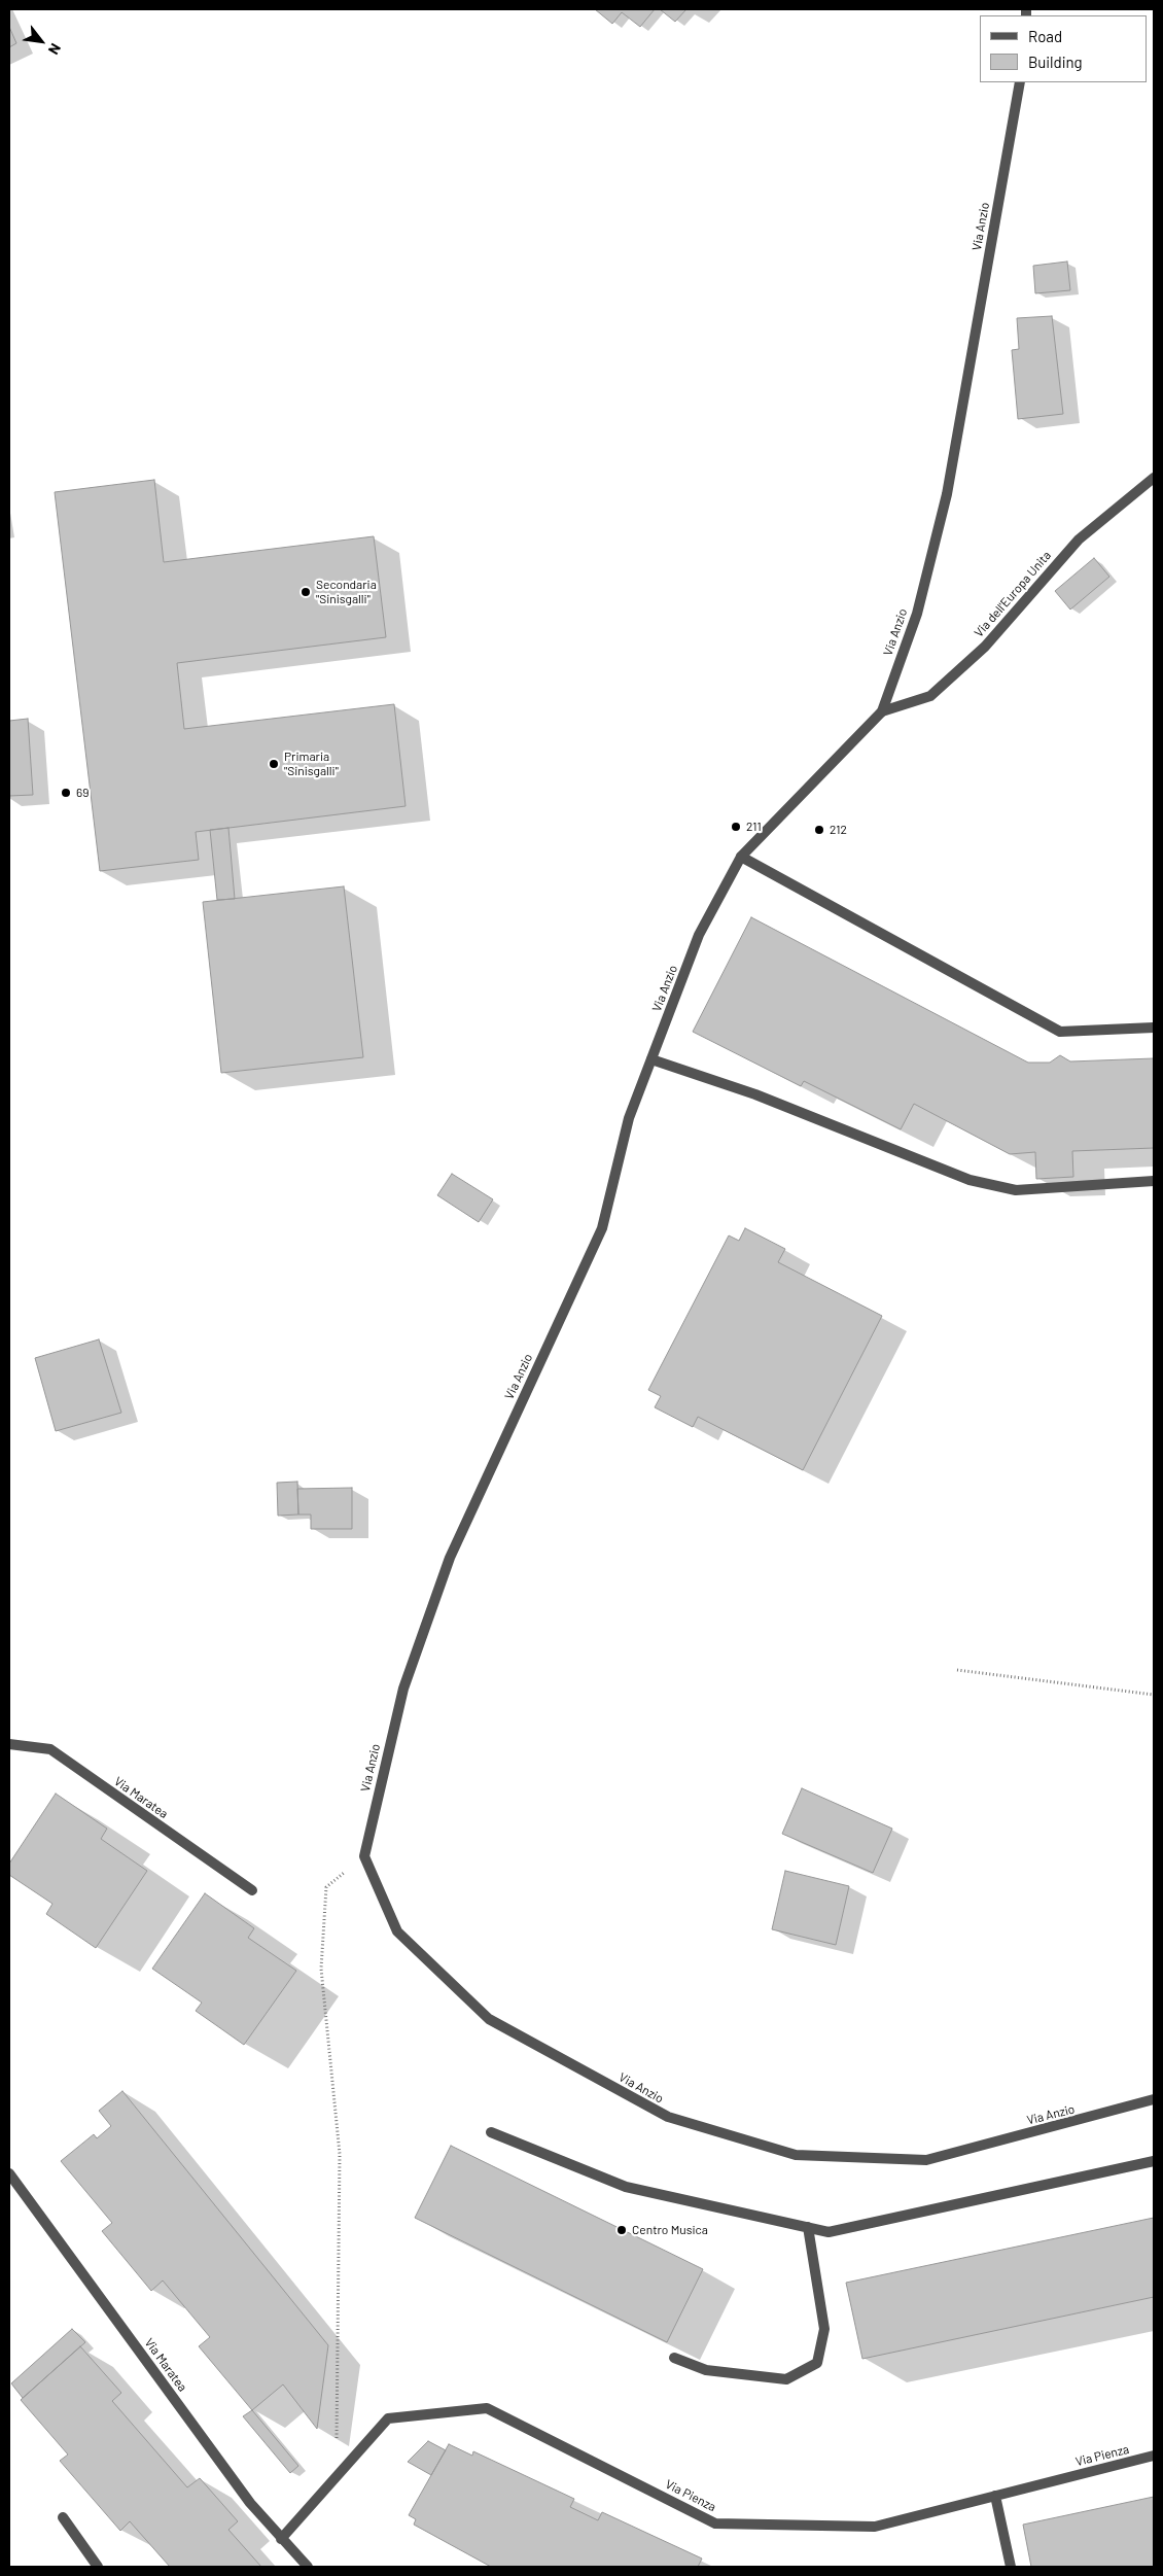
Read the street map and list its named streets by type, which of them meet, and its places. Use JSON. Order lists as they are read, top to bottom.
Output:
{
  "streets": {
    "street": [
      "Via Anzio",
      "Via dell'Europa Unita",
      "Via Maratea",
      "Via Pienza"
    ]
  },
  "crossings": [
    ["Via Anzio", "Via dell'Europa Unita"],
    ["Via Maratea", "Via Pienza"]
  ],
  "places": [
    "Secondaria \"Sinisgalli\"",
    "Primaria \"Sinisgalli\"",
    "69",
    "211",
    "212",
    "Centro Musica"
  ],
  "legend": ["Road", "Building"],
  "north": "bottom right"
}
